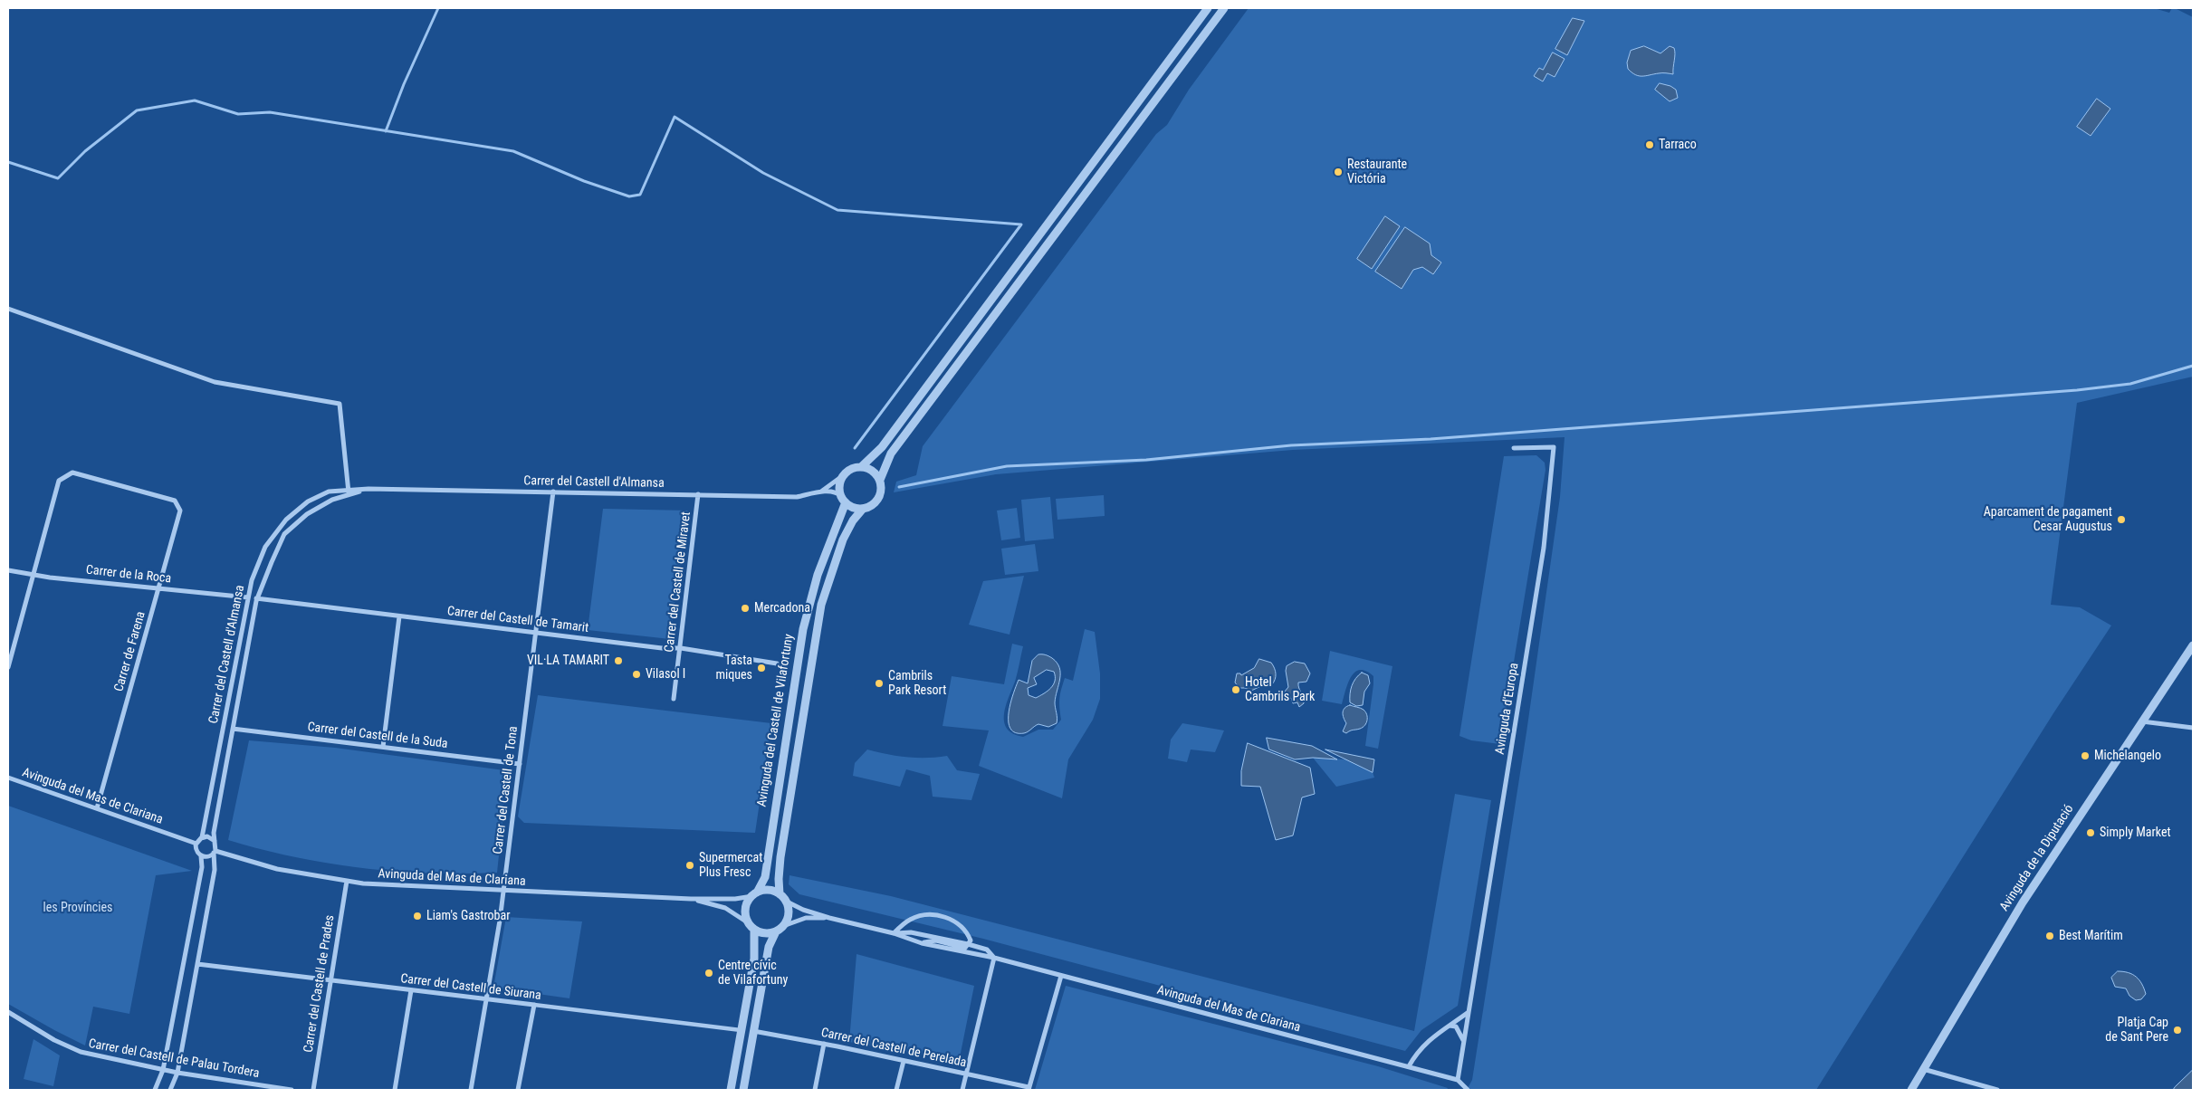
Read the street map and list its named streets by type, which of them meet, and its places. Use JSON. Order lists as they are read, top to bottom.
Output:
{
  "streets": {
    "street": [
      "Carrer del Castell d'Almansa",
      "Carrer de la Roca",
      "Carrer del Castell de Miravet",
      "Carrer del Castell de Tamarit",
      "Carrer de Farena",
      "Avinguda d'Europa",
      "Avinguda del Castell de Vilafortuny",
      "Carrer del Castell de la Suda",
      "Carrer del Castell de Tona",
      "Avinguda del Mas de Clariana",
      "Avinguda de la Diputació",
      "Carrer del Castell de Prades",
      "Carrer del Castell de Siurana",
      "Carrer del Castell de Perelada",
      "Carrer del Castell de Palau Tordera"
    ]
  },
  "crossings": [
    ["Carrer del Castell d'Almansa", "Carrer de la Roca"],
    ["Carrer del Castell d'Almansa", "Carrer del Castell de Miravet"],
    ["Carrer del Castell d'Almansa", "Carrer del Castell de Tamarit"],
    ["Carrer del Castell d'Almansa", "Avinguda del Castell de Vilafortuny"],
    ["Carrer del Castell d'Almansa", "Carrer del Castell de la Suda"],
    ["Carrer del Castell d'Almansa", "Carrer del Castell de Tona"],
    ["Carrer del Castell d'Almansa", "Avinguda del Mas de Clariana"],
    ["Carrer de la Roca", "Carrer de Farena"],
    ["Carrer del Castell de Miravet", "Carrer del Castell de Tamarit"],
    ["Carrer del Castell de Tamarit", "Carrer del Castell de Tona"],
    ["Carrer de Farena", "Avinguda del Mas de Clariana"],
    ["Avinguda d'Europa", "Avinguda del Mas de Clariana"],
    ["Avinguda del Castell de Vilafortuny", "Avinguda del Mas de Clariana"],
    ["Carrer del Castell de la Suda", "Carrer del Castell de Tona"],
    ["Carrer del Castell de Tona", "Avinguda del Mas de Clariana"],
    ["Carrer del Castell de Tona", "Carrer del Castell de Siurana"],
    ["Avinguda del Mas de Clariana", "Carrer del Castell de Prades"],
    ["Carrer del Castell de Prades", "Carrer del Castell de Siurana"]
  ],
  "parks": ["les Províncies"],
  "places": [
    "Tarraco",
    "Restaurante Victória",
    "Aparcament de pagament Cesar Augustus",
    "Mercadona",
    "VIL·LA TAMARIT",
    "Tasta miques",
    "Vilasol I",
    "Cambrils Park Resort",
    "Hotel Cambrils Park",
    "Michelangelo",
    "Simply Market",
    "Supermercat Plus Fresc",
    "Liam's Gastrobar",
    "Best Marítim",
    "Centre cívic de Vilafortuny",
    "Platja Cap de Sant Pere"
  ]
}
